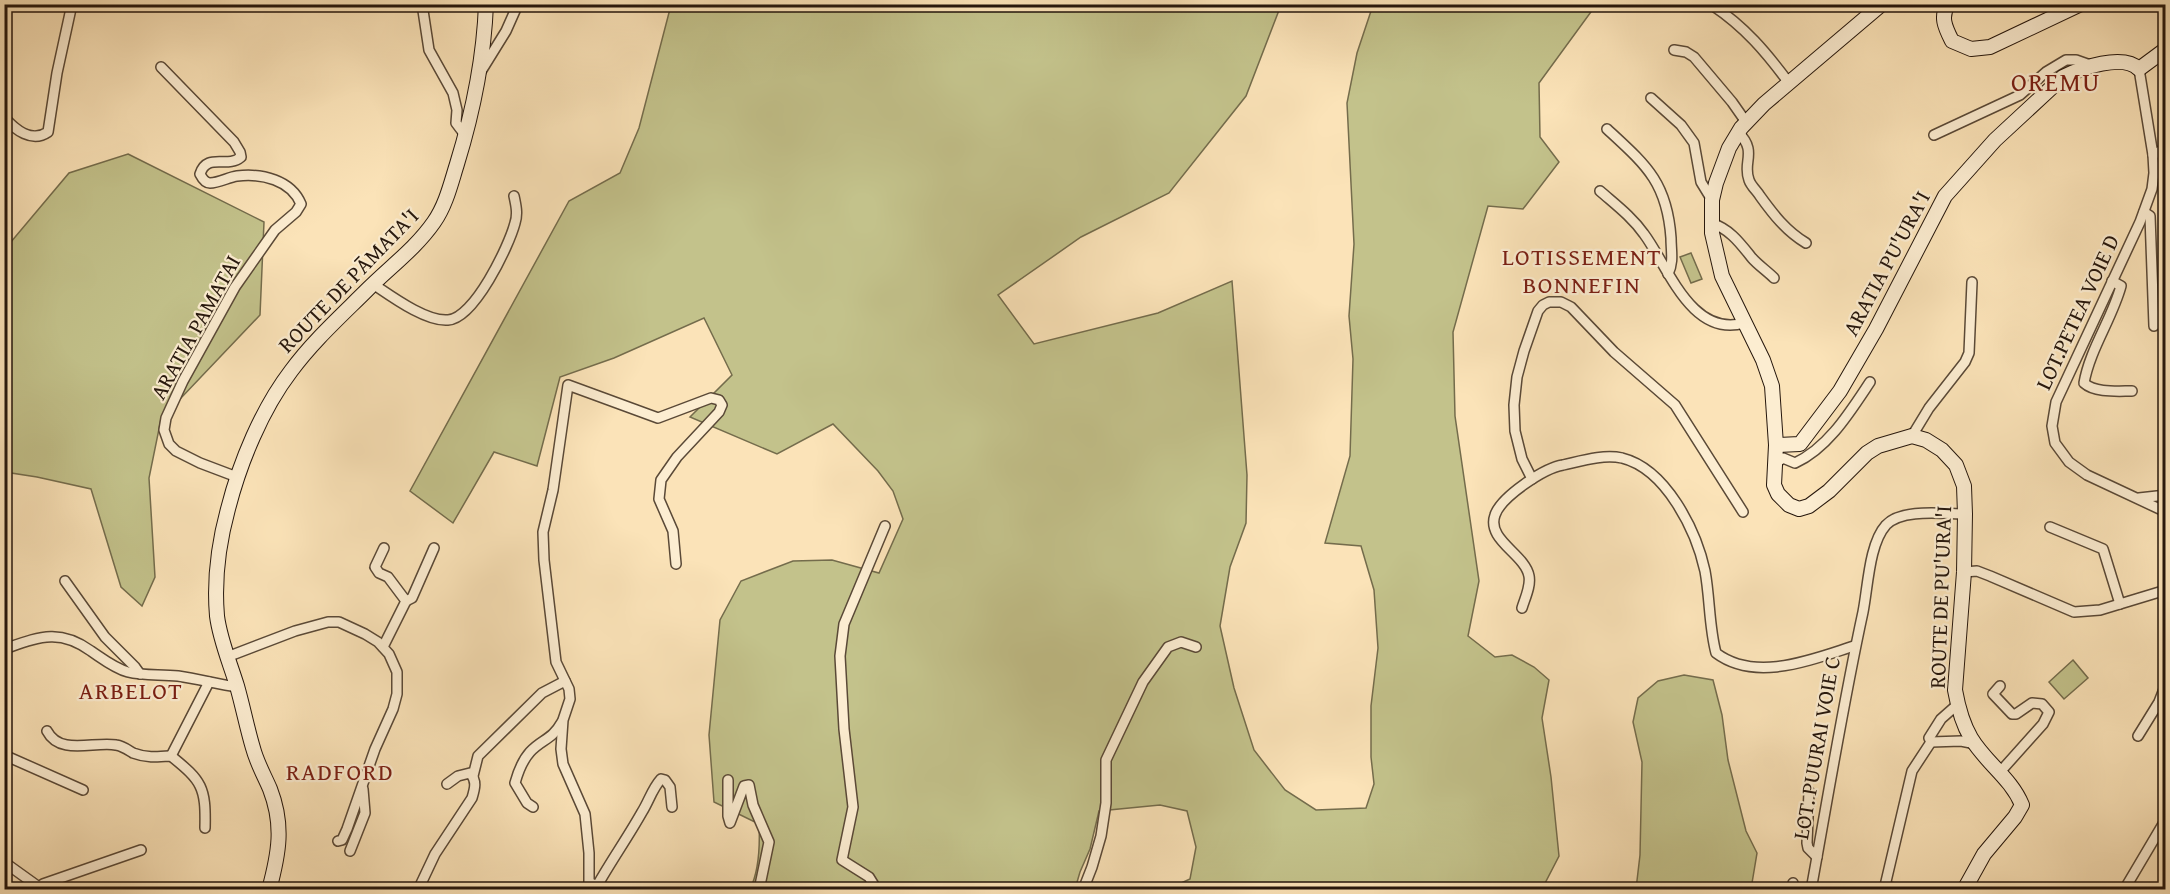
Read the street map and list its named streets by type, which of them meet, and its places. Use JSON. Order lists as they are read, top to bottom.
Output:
{
  "streets": {
    "main road": ["ARATIA PU'URA'I", "ROUTE DE PĀMATA'I", "ROUTE DE PU'URA'I"],
    "street": ["LOT.PETEA VOIE D", "ARATIA PAMATAI", "LOT. PUURAI VOIE C"]
  },
  "crossings": [
    ["ARATIA PU'URA'I", "LOT.PETEA VOIE D"],
    ["ROUTE DE PĀMATA'I", "ARATIA PAMATAI"],
    ["ROUTE DE PU'URA'I", "LOT. PUURAI VOIE C"]
  ],
  "districts": [
    "OREMU",
    "LOTISSEMENT BONNEFIN",
    "ARBELOT",
    "RADFORD"
  ]
}
